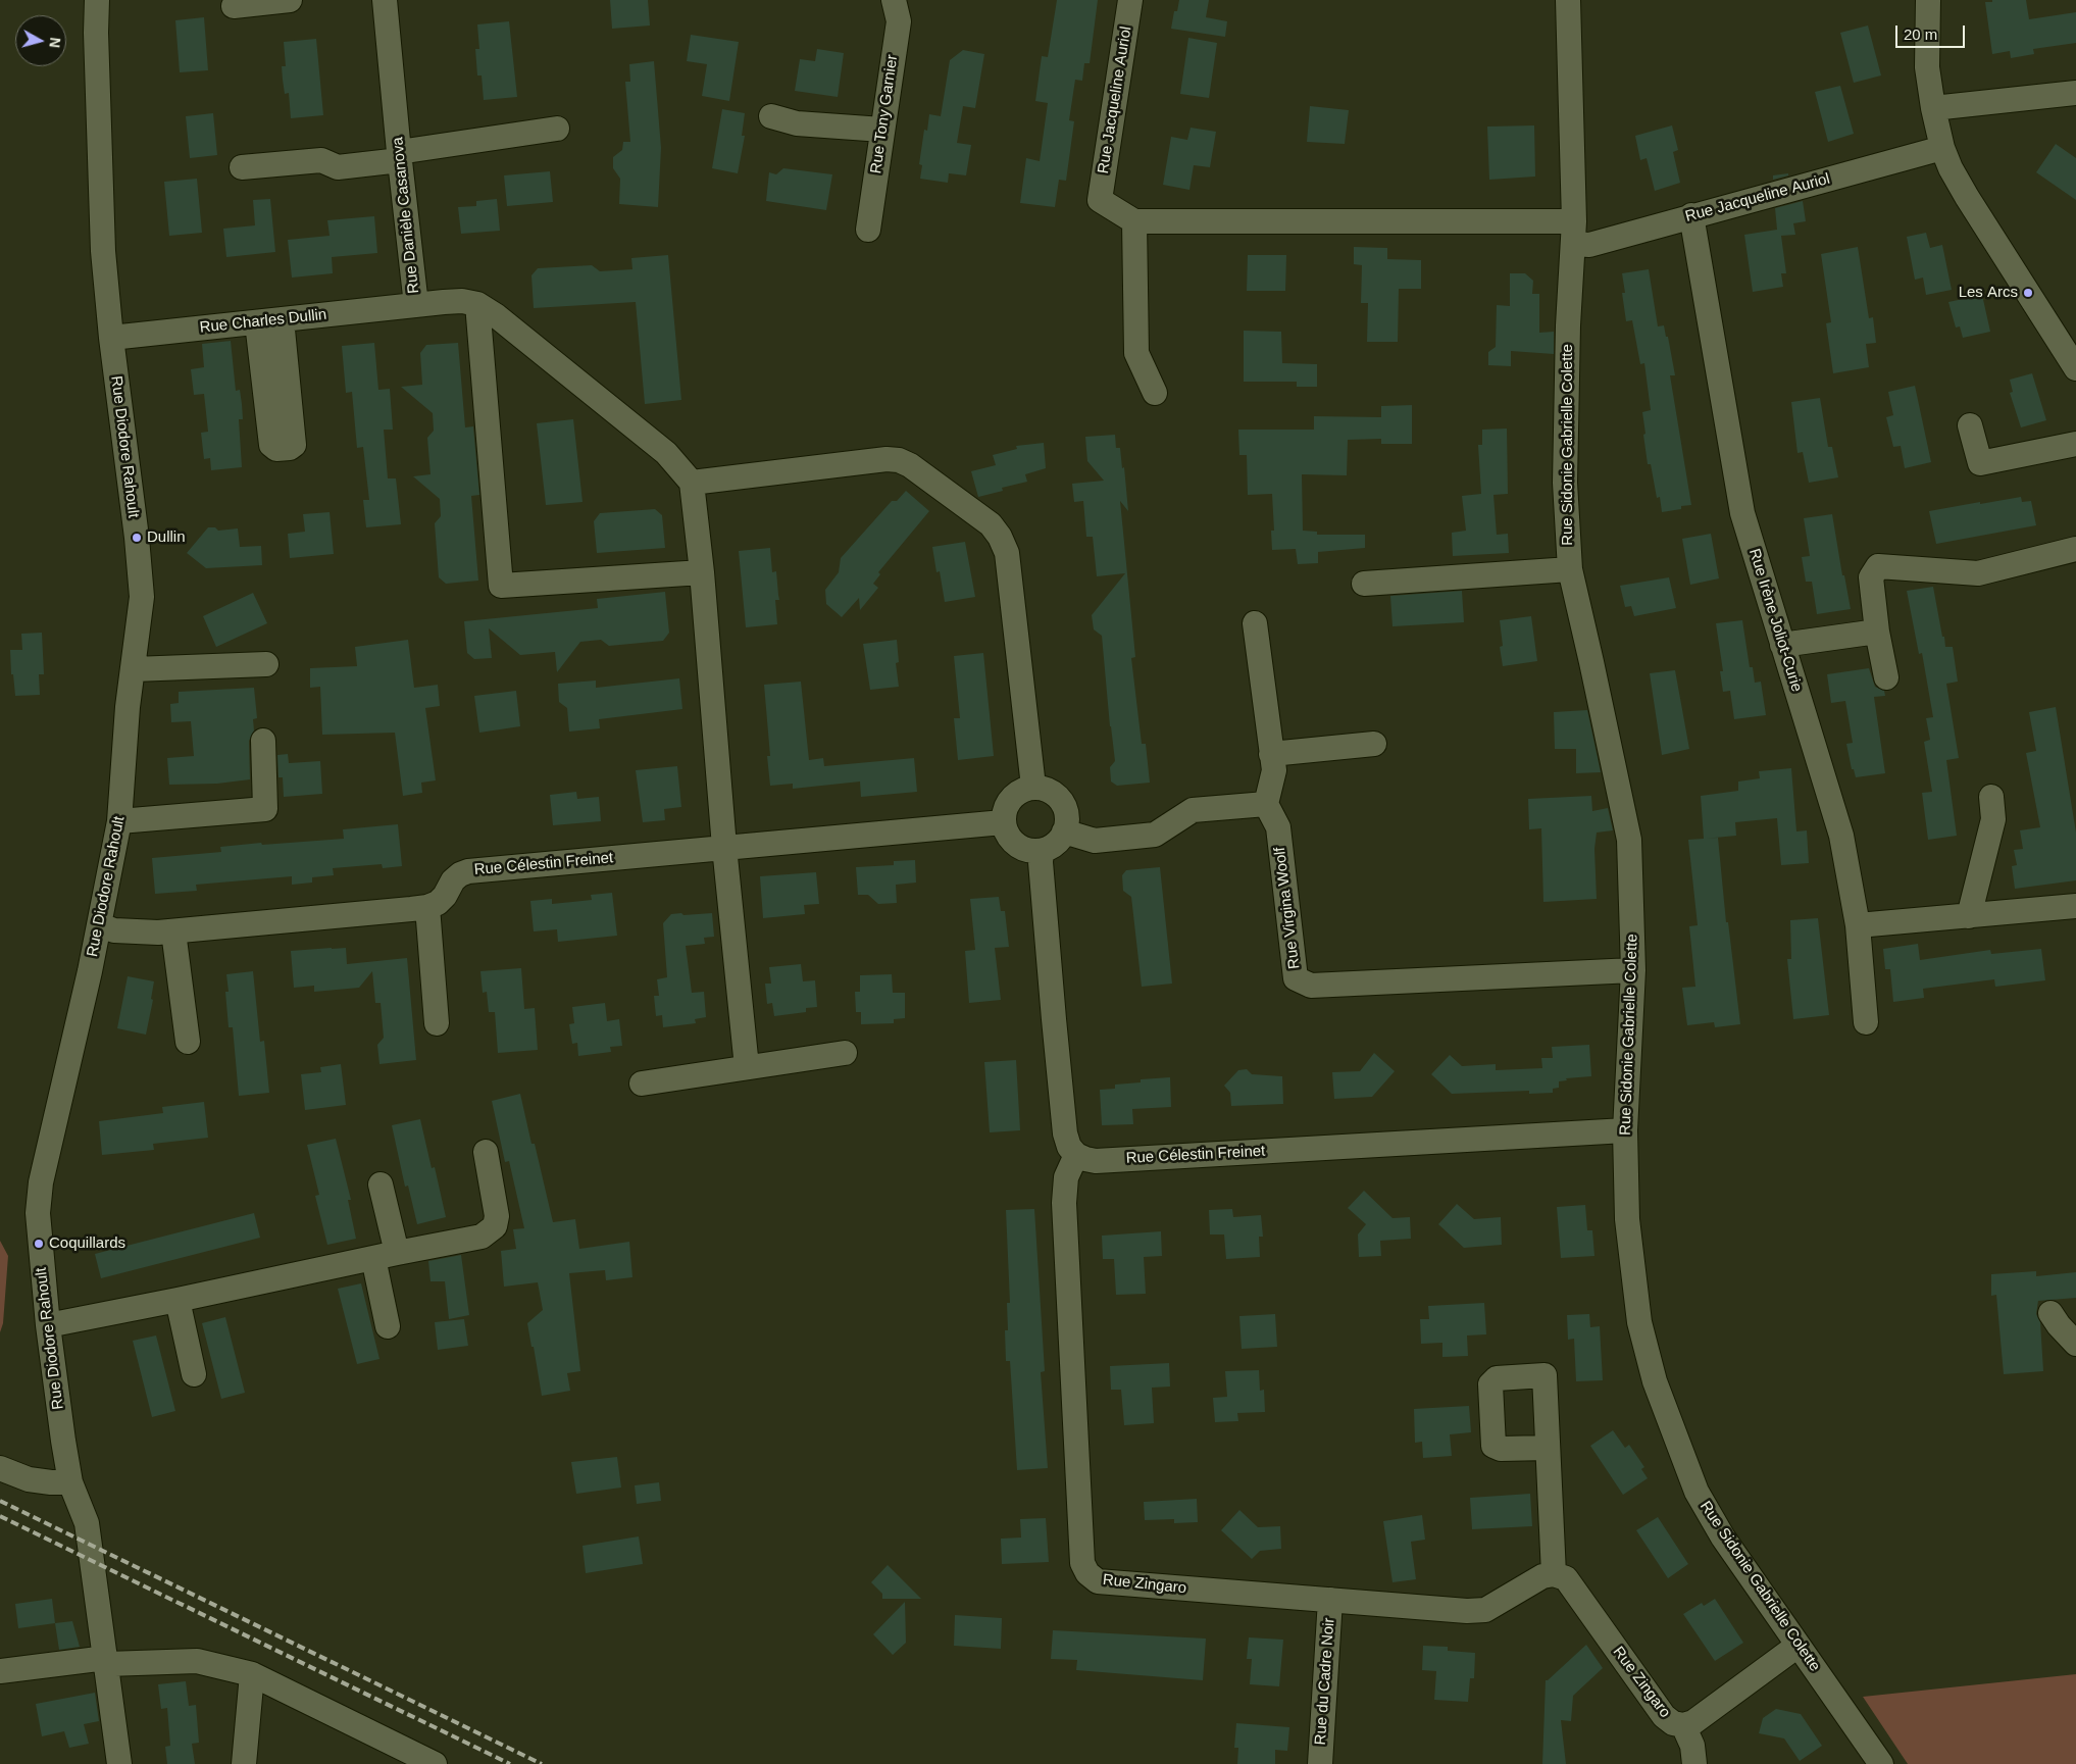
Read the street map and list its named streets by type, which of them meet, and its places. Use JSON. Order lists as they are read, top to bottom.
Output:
{
  "streets": {
    "street": [
      "Rue Jacqueline Auriol",
      "Rue Tony Garnier",
      "Rue Danièle Casanova",
      "Rue Charles Dullin",
      "Rue Sidonie Gabrielle Colette",
      "Rue Diodore Rahoult",
      "Rue Irène Joliot-Curie",
      "Rue Célestin Freinet",
      "Rue Virgina Woolf",
      "Rue Zingaro",
      "Rue du Cadre Noir"
    ]
  },
  "crossings": [
    ["Rue Jacqueline Auriol", "Rue Sidonie Gabrielle Colette"],
    ["Rue Jacqueline Auriol", "Rue Irène Joliot-Curie"],
    ["Rue Danièle Casanova", "Rue Charles Dullin"],
    ["Rue Charles Dullin", "Rue Diodore Rahoult"],
    ["Rue Sidonie Gabrielle Colette", "Rue Célestin Freinet"],
    ["Rue Sidonie Gabrielle Colette", "Rue Virgina Woolf"],
    ["Rue Sidonie Gabrielle Colette", "Rue Zingaro"],
    ["Rue Célestin Freinet", "Rue Zingaro"],
    ["Rue Zingaro", "Rue du Cadre Noir"]
  ],
  "places": ["Les Arcs", "Dullin", "Coquillards"],
  "scale_bar": "20 m",
  "north": "right"
}
